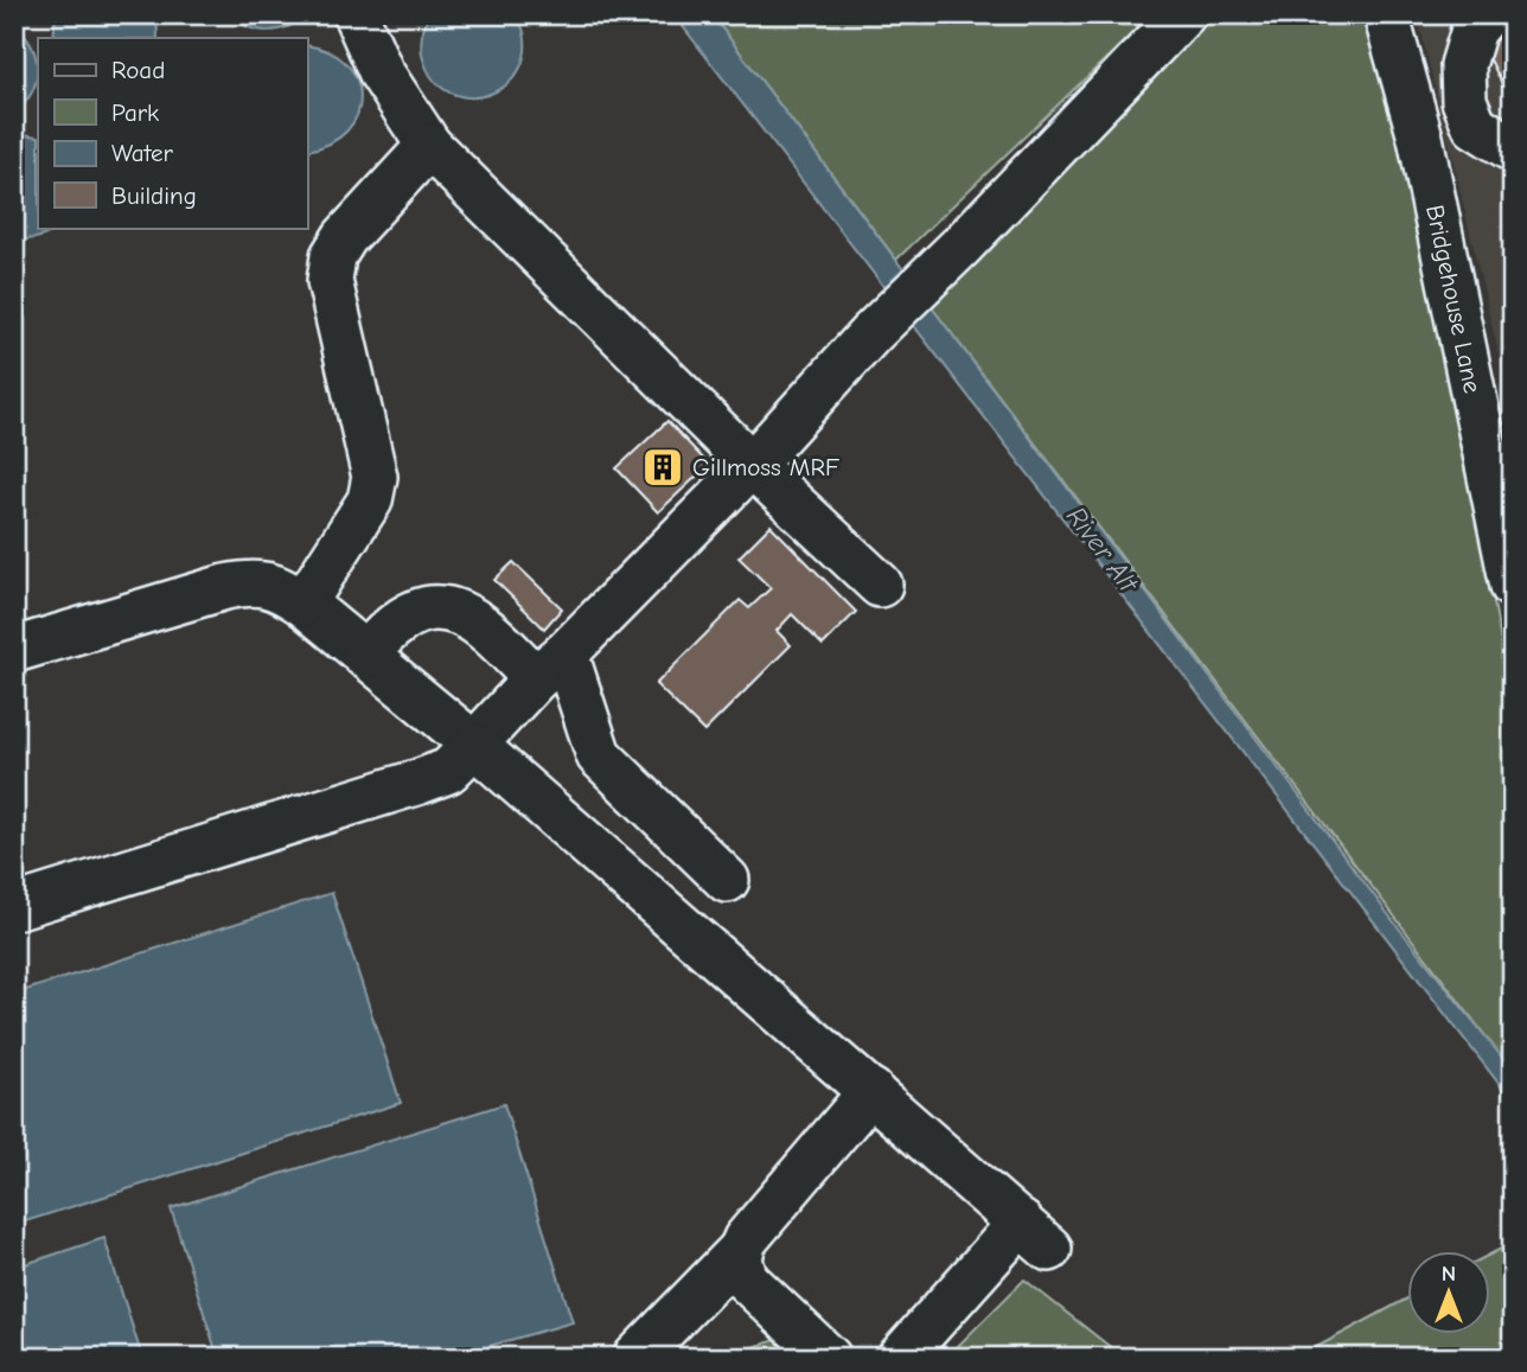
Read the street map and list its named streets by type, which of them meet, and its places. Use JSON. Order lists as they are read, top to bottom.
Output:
{
  "streets": {
    "street": ["Bridgehouse Lane"]
  },
  "water": ["River Alt"],
  "places": {
    "building": ["Gillmoss MRF"]
  },
  "legend": [
    "Road",
    "Park",
    "Water",
    "Building"
  ],
  "north": "top"
}
